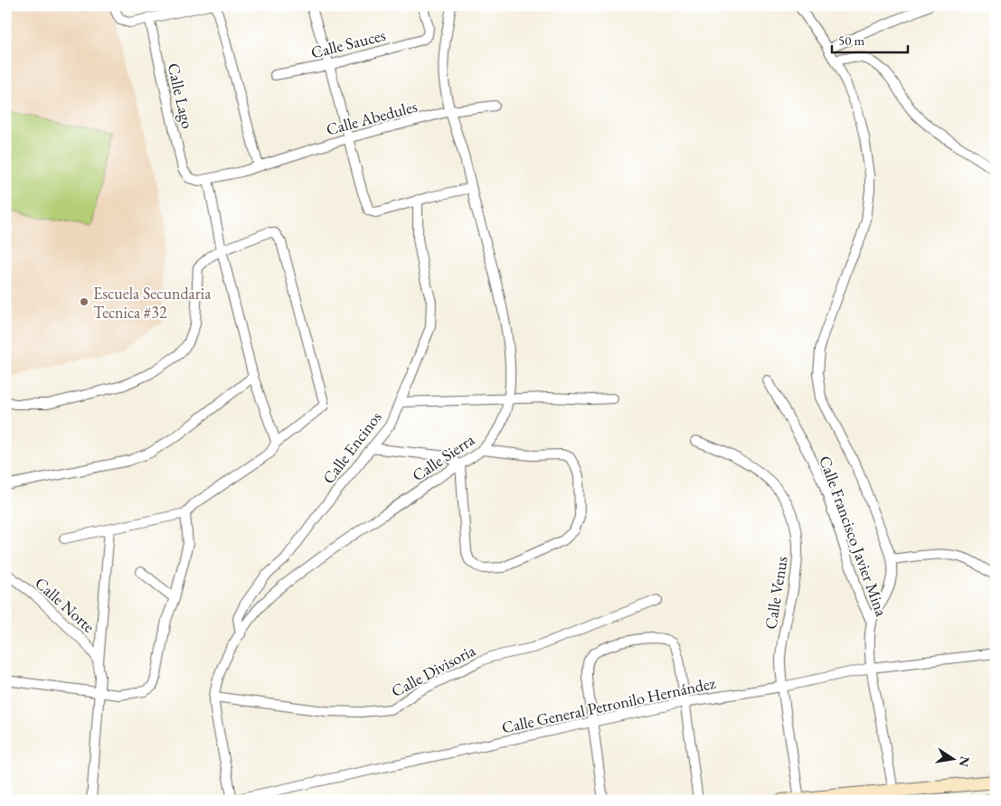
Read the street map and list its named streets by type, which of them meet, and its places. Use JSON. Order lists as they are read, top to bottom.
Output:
{
  "streets": {
    "street": [
      "Calle Sauces",
      "Calle Lago",
      "Calle Abedules",
      "Calle Encinos",
      "Calle Sierra",
      "Calle Francisco Javier Mina",
      "Calle Venus",
      "Calle Norte",
      "Calle Divisoria",
      "Calle General Petronilo Hernández"
    ]
  },
  "crossings": [
    ["Calle Lago", "Calle Abedules"],
    ["Calle Abedules", "Calle Sierra"],
    ["Calle Encinos", "Calle Sierra"],
    ["Calle Sierra", "Calle Divisoria"],
    ["Calle Sierra", "Calle General Petronilo Hernández"],
    ["Calle Francisco Javier Mina", "Calle General Petronilo Hernández"],
    ["Calle Venus", "Calle General Petronilo Hernández"]
  ],
  "places": ["Escuela Secundaria Tecnica #32"],
  "scale_bar": "50 m",
  "north": "right"
}
